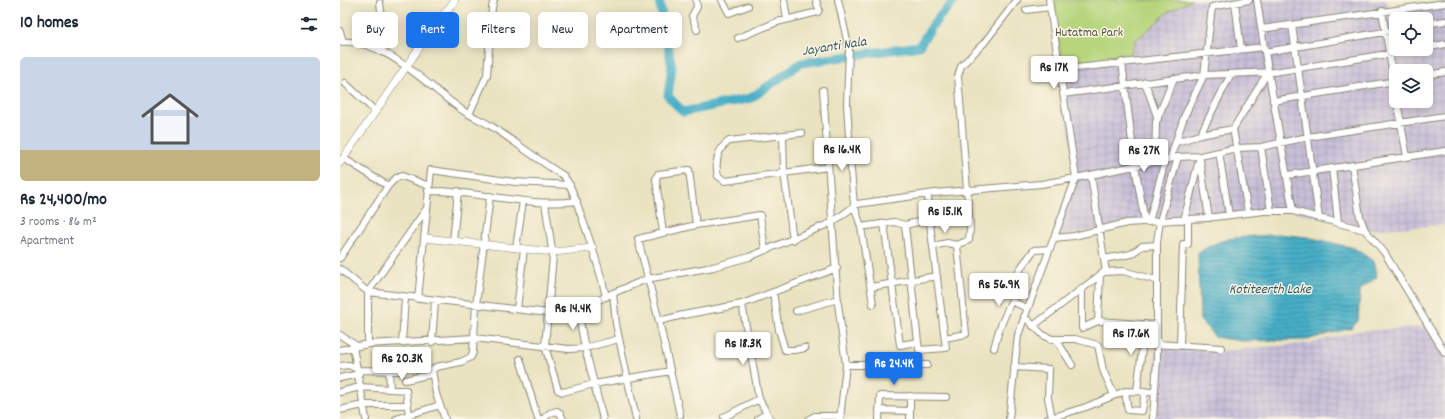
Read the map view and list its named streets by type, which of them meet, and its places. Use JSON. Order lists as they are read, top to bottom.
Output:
{
  "water": ["Jayanti Nala", "Kotiteerth Lake"],
  "parks": ["Hutatma Park"],
  "page": {
    "heading": "10 homes",
    "chip": [
      "Buy",
      "Rent",
      "Filters",
      "New",
      "Apartment"
    ],
    "list": [
      {
        "name": "Rs 24,400/mo",
        "note": "3 rooms · 86 m² · Apartment"
      }
    ],
    "price": [
      "Rs 17K",
      "Rs 16.4K",
      "Rs 27K",
      "Rs 15.1K",
      "Rs 56.9K",
      "Rs 14.4K",
      "Rs 17.6K",
      "Rs 18.3K",
      "Rs 20.3K",
      "Rs 24.4K"
    ]
  }
}
